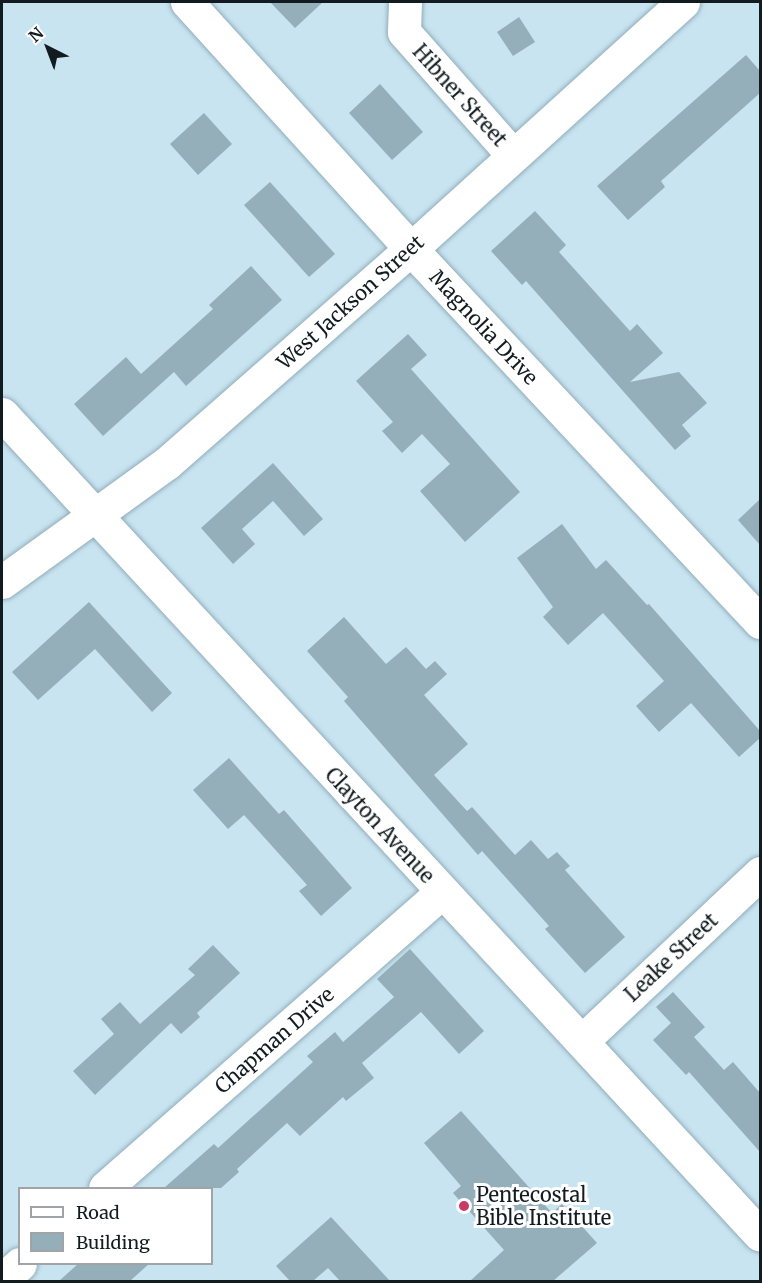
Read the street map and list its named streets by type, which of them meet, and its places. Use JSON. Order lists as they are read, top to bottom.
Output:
{
  "streets": {
    "street": [
      "Hibner Street",
      "West Jackson Street",
      "Magnolia Drive",
      "Clayton Avenue",
      "Leake Street",
      "Chapman Drive"
    ]
  },
  "crossings": [
    ["Hibner Street", "West Jackson Street"],
    ["West Jackson Street", "Magnolia Drive"],
    ["West Jackson Street", "Clayton Avenue"],
    ["Clayton Avenue", "Leake Street"],
    ["Clayton Avenue", "Chapman Drive"]
  ],
  "places": ["Pentecostal Bible Institute"],
  "legend": ["Road", "Building"],
  "north": "top left"
}
